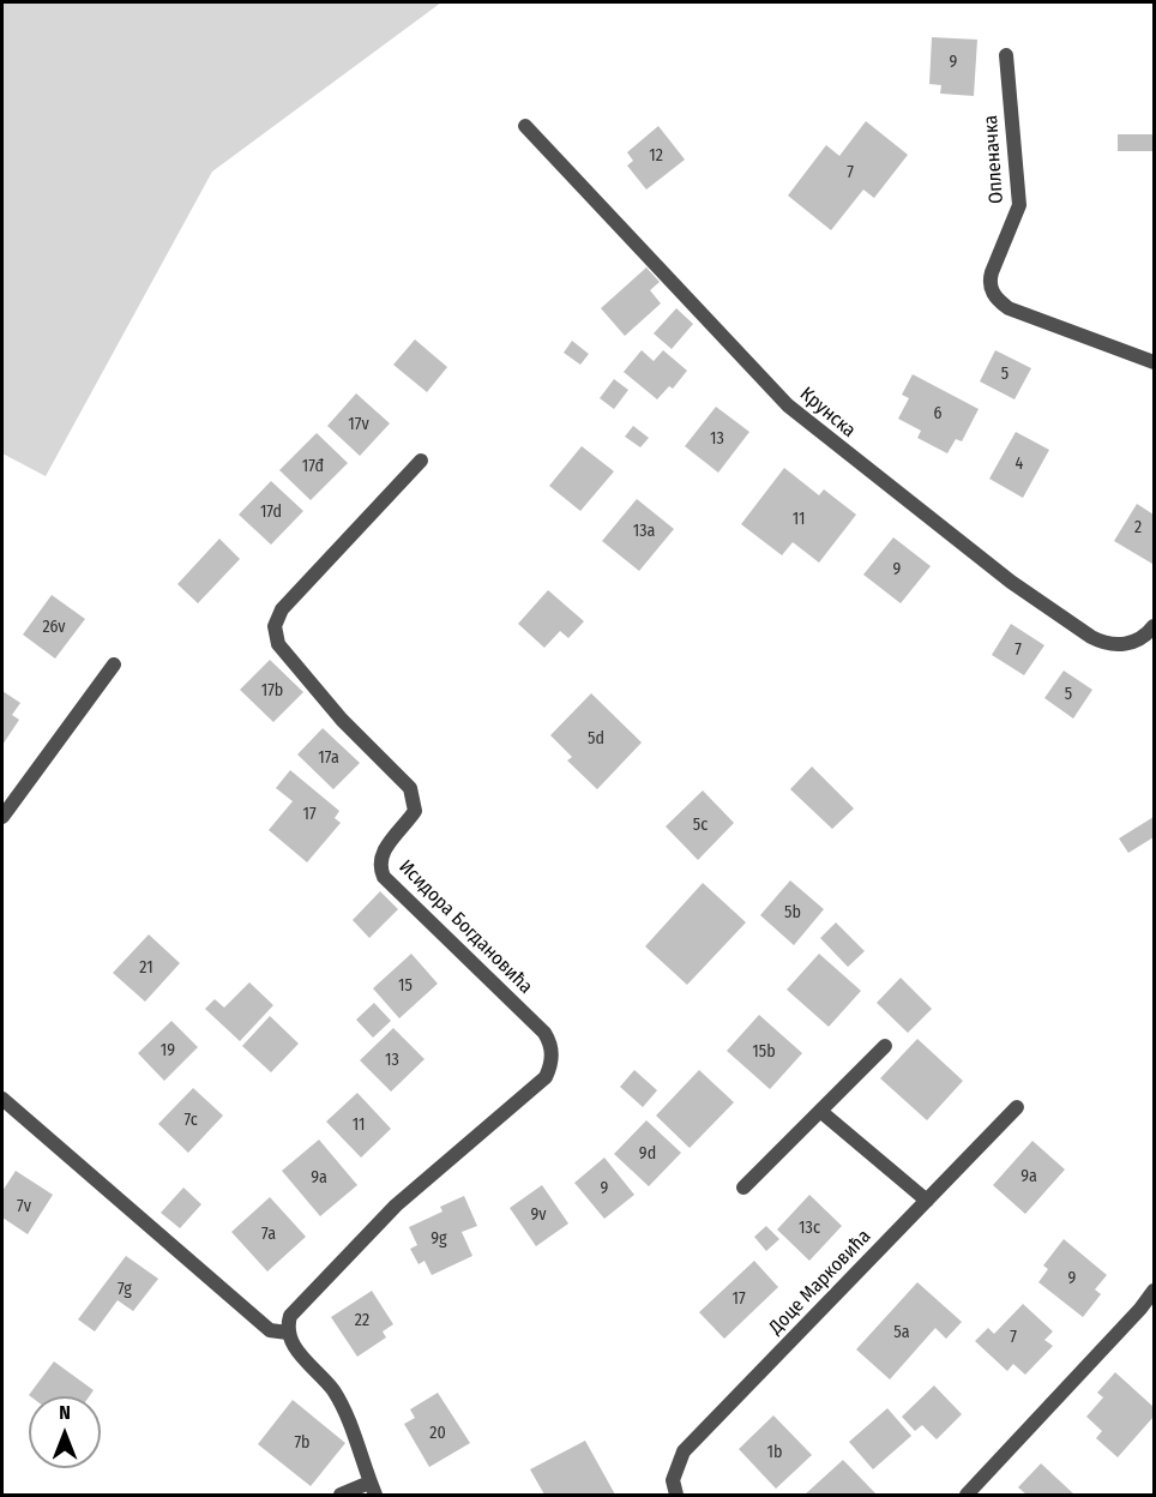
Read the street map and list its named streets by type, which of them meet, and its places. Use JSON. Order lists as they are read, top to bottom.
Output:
{
  "streets": {
    "street": [
      "Опленачка",
      "Крунска",
      "Исидора Богдановића",
      "Доце Марковића"
    ]
  },
  "house_numbers": [
    "9",
    "12",
    "7",
    "5",
    "6",
    "17v",
    "13",
    "4",
    "17đ",
    "17d",
    "11",
    "2",
    "13a",
    "9",
    "26v",
    "7",
    "17b",
    "5",
    "5d",
    "17a",
    "17",
    "5c",
    "5b",
    "21",
    "15",
    "19",
    "15b",
    "13",
    "7c",
    "11",
    "9d",
    "9a",
    "9a",
    "9",
    "7v",
    "9v",
    "13c",
    "7a",
    "9g",
    "9",
    "7g",
    "17",
    "22",
    "5a",
    "7",
    "20",
    "7b",
    "1b"
  ],
  "north": "top"
}
